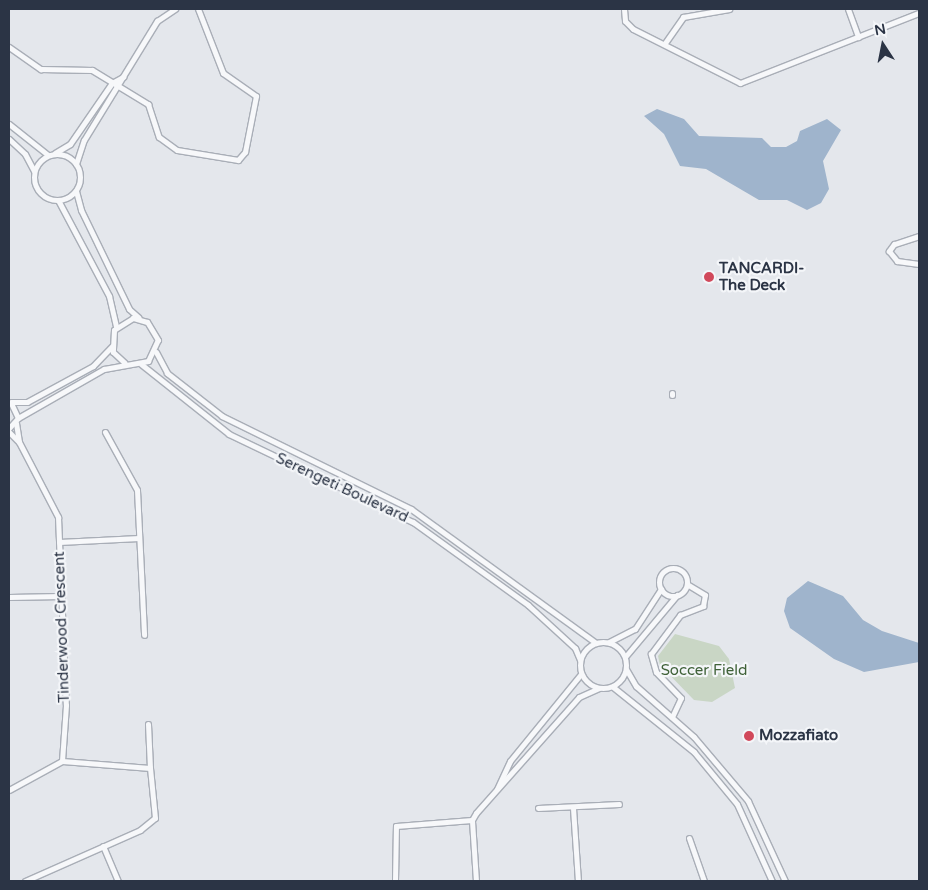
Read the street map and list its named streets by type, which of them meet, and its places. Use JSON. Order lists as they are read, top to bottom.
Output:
{
  "streets": {
    "street": ["Serengeti Boulevard", "Tinderwood Crescent"]
  },
  "parks": ["Soccer Field"],
  "places": ["TANCARDI- The Deck", "Mozzafiato"],
  "north": "top"
}
